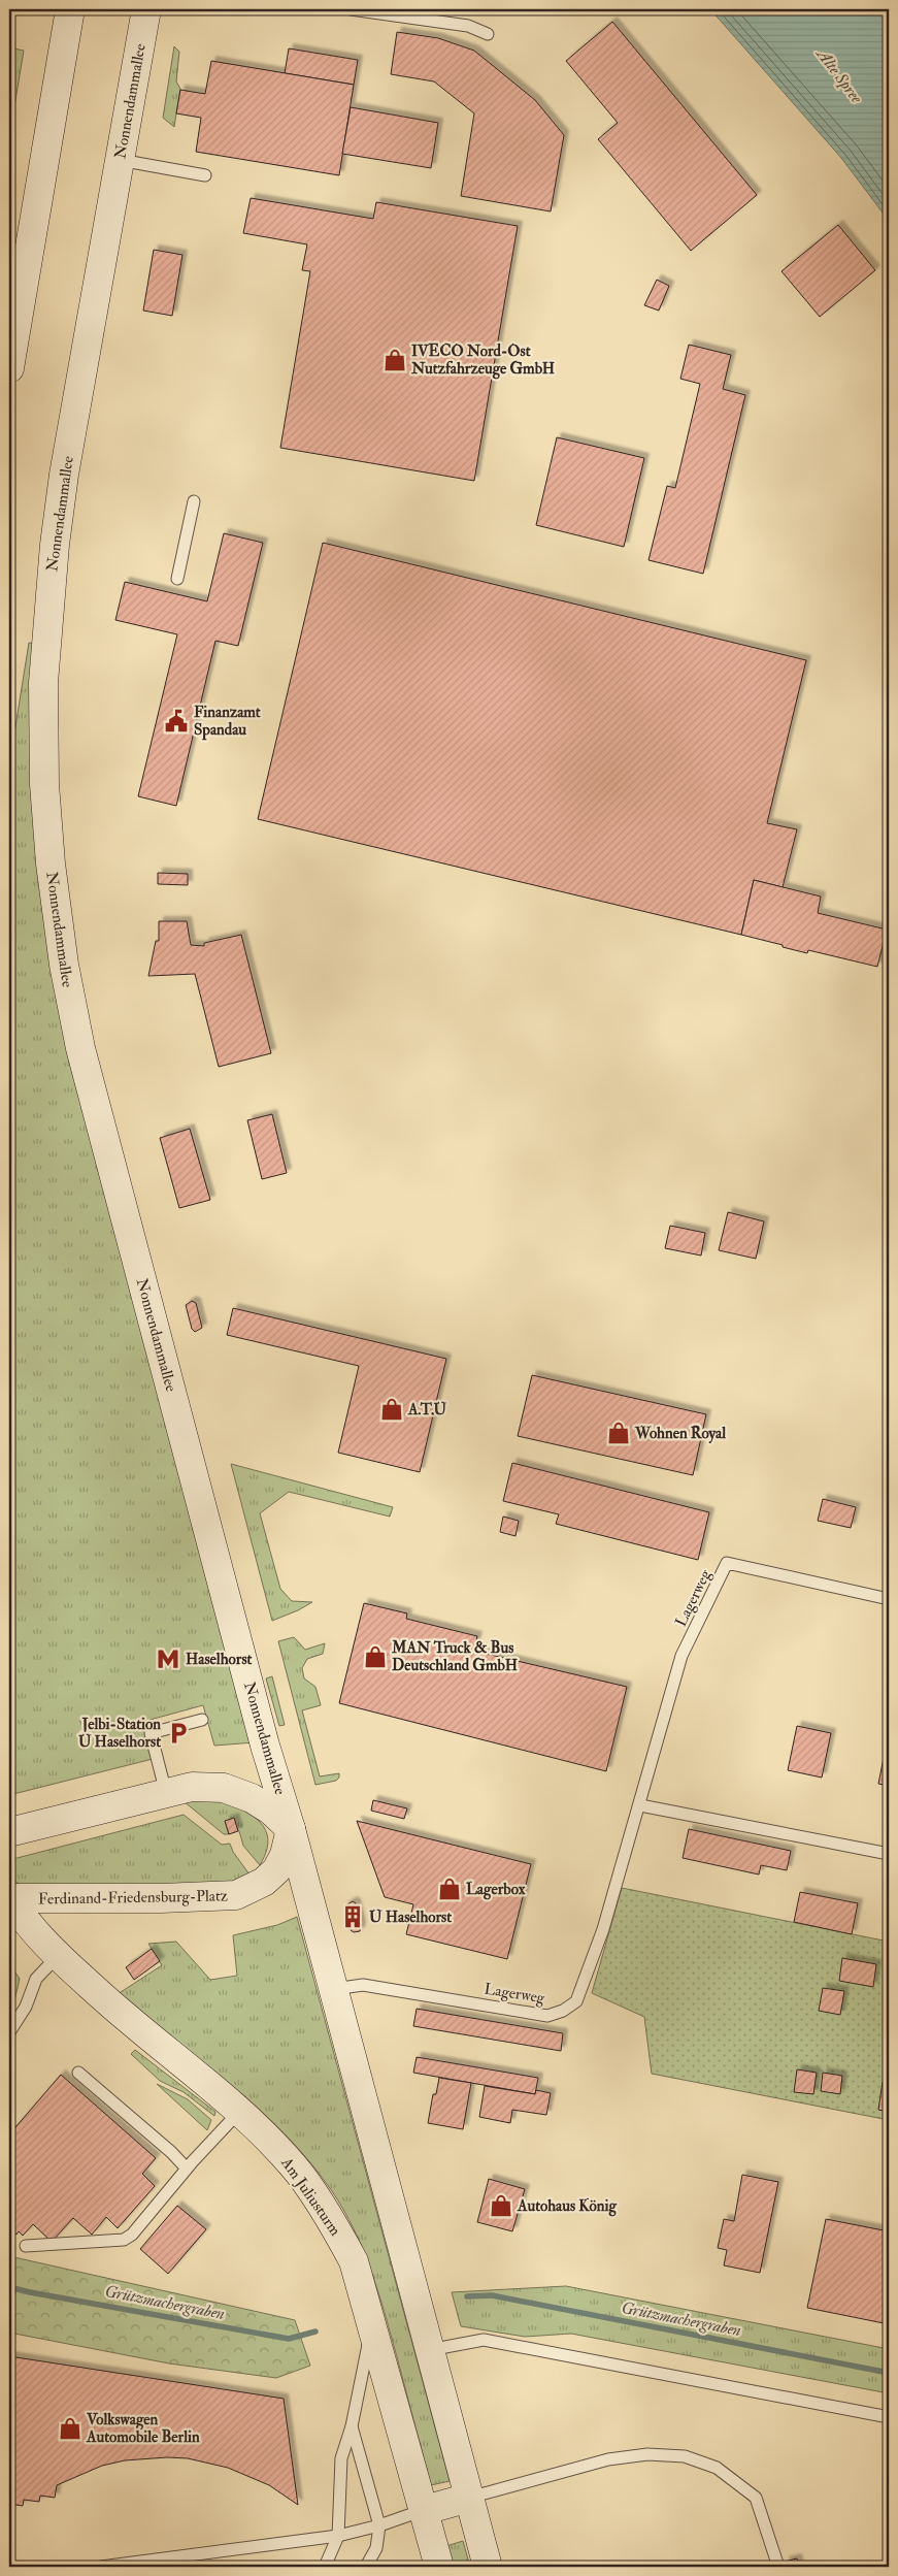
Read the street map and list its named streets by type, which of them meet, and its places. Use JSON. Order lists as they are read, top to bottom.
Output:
{
  "streets": {
    "main road": ["Nonnendammallee", "Ferdinand-Friedensburg-Platz", "Am Juliusturm"],
    "lane": ["Lagerweg"]
  },
  "crossings": [
    ["Nonnendammallee", "Ferdinand-Friedensburg-Platz"],
    ["Ferdinand-Friedensburg-Platz", "Am Juliusturm"]
  ],
  "water": ["Alte Spree", "Grützmachergraben"],
  "places": {
    "shop": [
      "IVECO Nord-Ost Nutzfahrzeuge GmbH",
      "A.T.U",
      "Wohnen Royal",
      "MAN Truck & Bus Deutschland GmbH",
      "Lagerbox",
      "Autohaus König",
      "Volkswagen Automobile Berlin"
    ],
    "public building": ["Finanzamt Spandau"],
    "metro station": ["Haselhorst"],
    "parking": ["Jelbi-Station U Haselhorst"],
    "building": ["U Haselhorst"]
  }
}
